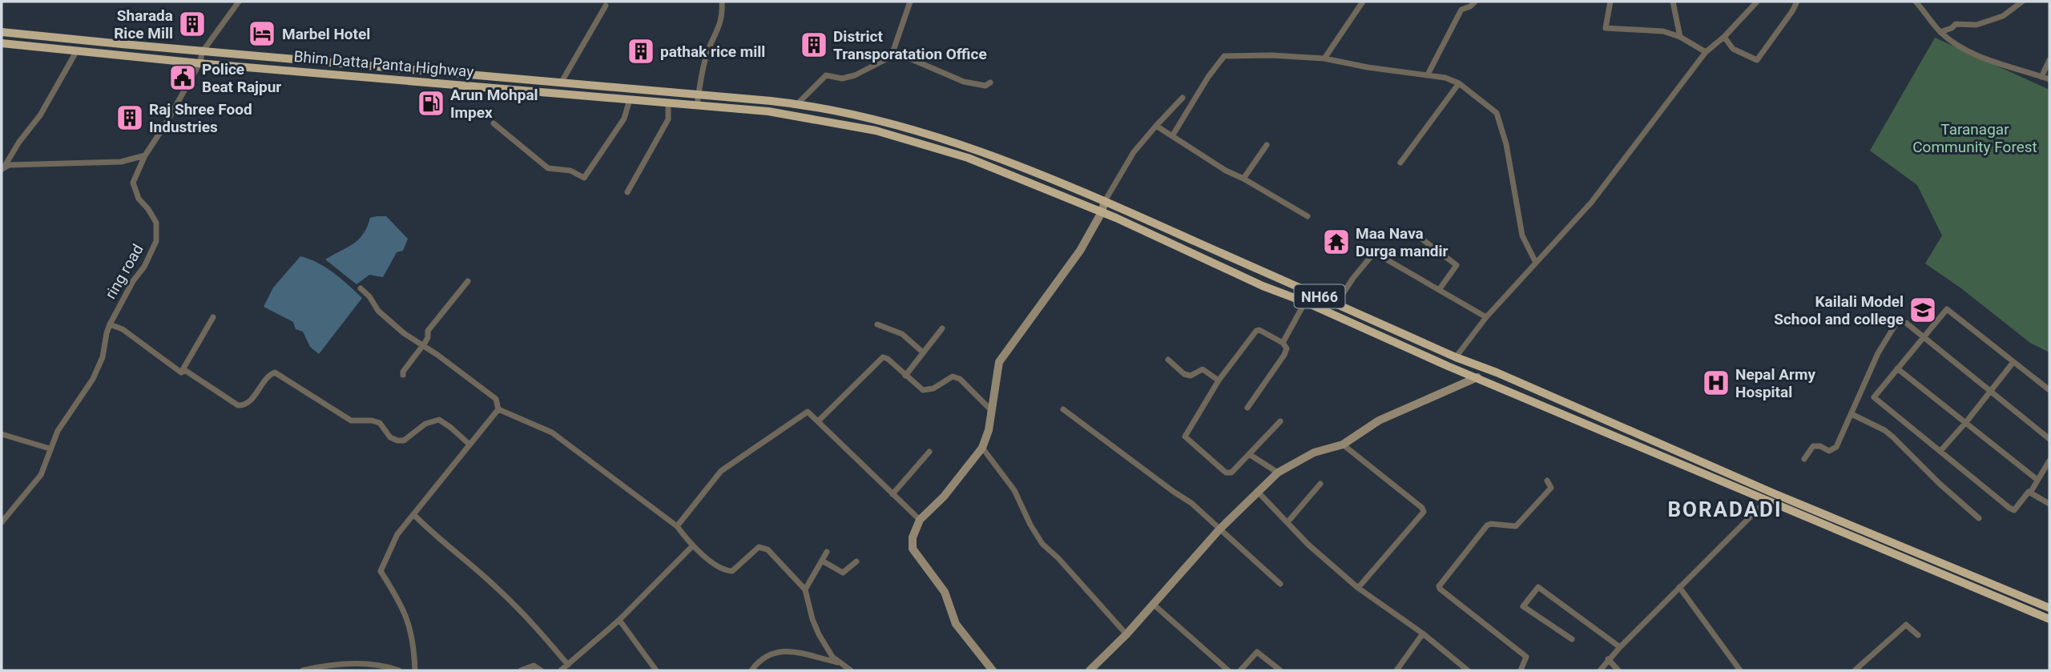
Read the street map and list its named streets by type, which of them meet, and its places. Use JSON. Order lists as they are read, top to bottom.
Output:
{
  "streets": {
    "highway": ["Bhim Datta Panta Highway", "NH66"],
    "street": ["ring road"]
  },
  "crossings": [
    ["Bhim Datta Panta Highway", "ring road"],
    ["Bhim Datta Panta Highway", "NH66"]
  ],
  "districts": ["BORADADI"],
  "parks": ["Taranagar Community Forest"],
  "places": {
    "building": [
      "Sharada Rice Mill",
      "District Transporatation Office",
      "pathak rice mill",
      "Raj Shree Food Industries"
    ],
    "hotel": ["Marbel Hotel"],
    "public building": ["Police Beat Rajpur"],
    "fuel station": ["Arun Mohpal Impex"],
    "temple": ["Maa Nava Durga mandir"],
    "school or university": ["Kailali Model School and college"],
    "hospital": ["Nepal Army Hospital"]
  }
}
